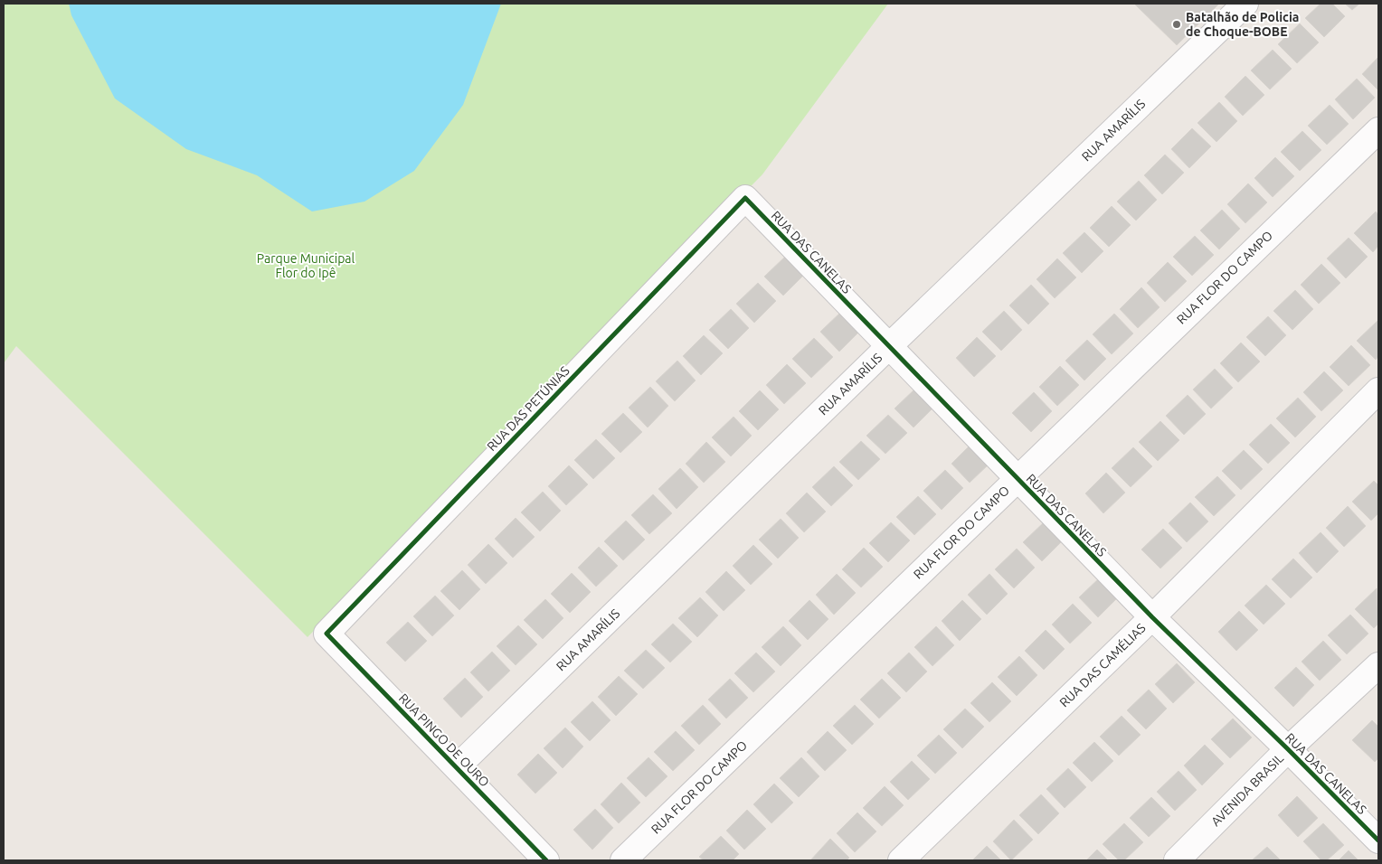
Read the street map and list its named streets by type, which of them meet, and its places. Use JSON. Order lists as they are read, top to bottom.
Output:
{
  "streets": {
    "street": [
      "RUA AMARÍLIS",
      "RUA DAS CANELAS",
      "RUA FLOR DO CAMPO",
      "RUA DAS PETÚNIAS",
      "RUA DAS CAMÉLIAS",
      "RUA PINGO DE OURO",
      "AVENIDA BRASIL"
    ]
  },
  "crossings": [
    ["RUA AMARÍLIS", "RUA DAS CANELAS"],
    ["RUA AMARÍLIS", "RUA PINGO DE OURO"],
    ["RUA DAS CANELAS", "RUA FLOR DO CAMPO"],
    ["RUA DAS CANELAS", "RUA DAS PETÚNIAS"],
    ["RUA DAS CANELAS", "RUA DAS CAMÉLIAS"],
    ["RUA DAS CANELAS", "AVENIDA BRASIL"],
    ["RUA DAS PETÚNIAS", "RUA PINGO DE OURO"]
  ],
  "parks": ["Parque Municipal Flor do Ipê"],
  "places": ["Batalhão de Policia de Choque-BOBE"]
}
